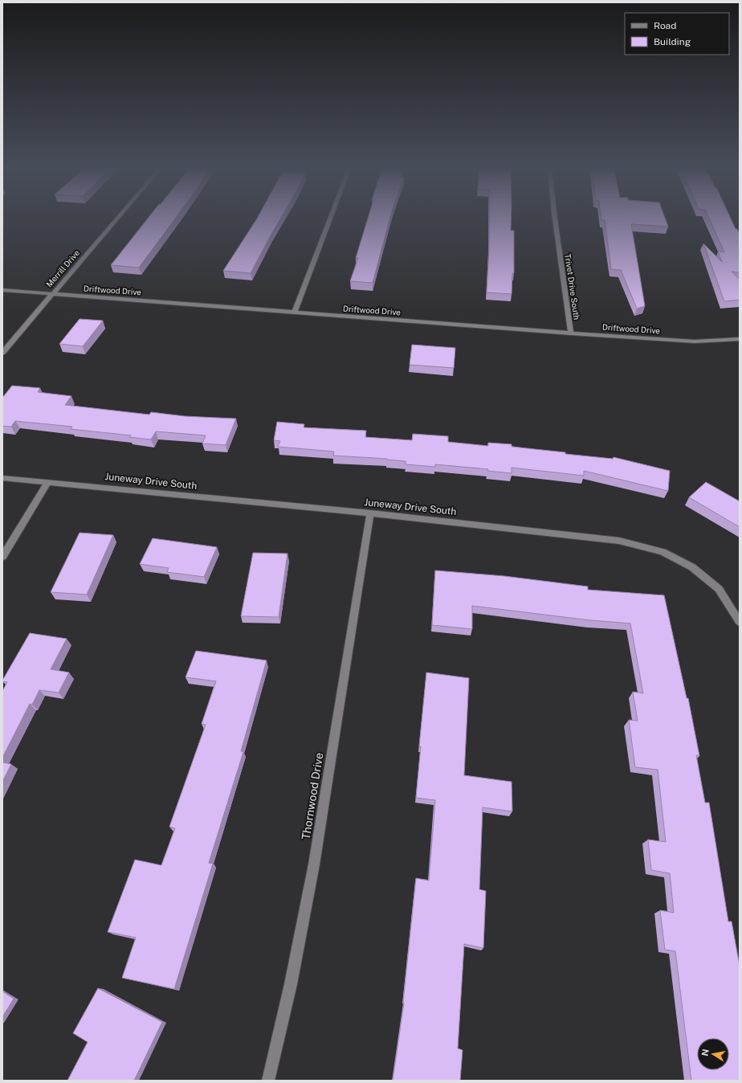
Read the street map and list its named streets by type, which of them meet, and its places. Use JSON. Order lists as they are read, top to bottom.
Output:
{
  "streets": {
    "street": [
      "Merrill Drive",
      "Trivet Drive South",
      "Driftwood Drive",
      "Juneway Drive South",
      "Thornwood Drive"
    ]
  },
  "crossings": [
    ["Merrill Drive", "Driftwood Drive"],
    ["Trivet Drive South", "Driftwood Drive"],
    ["Juneway Drive South", "Thornwood Drive"]
  ],
  "legend": ["Road", "Building"],
  "north": "left"
}
